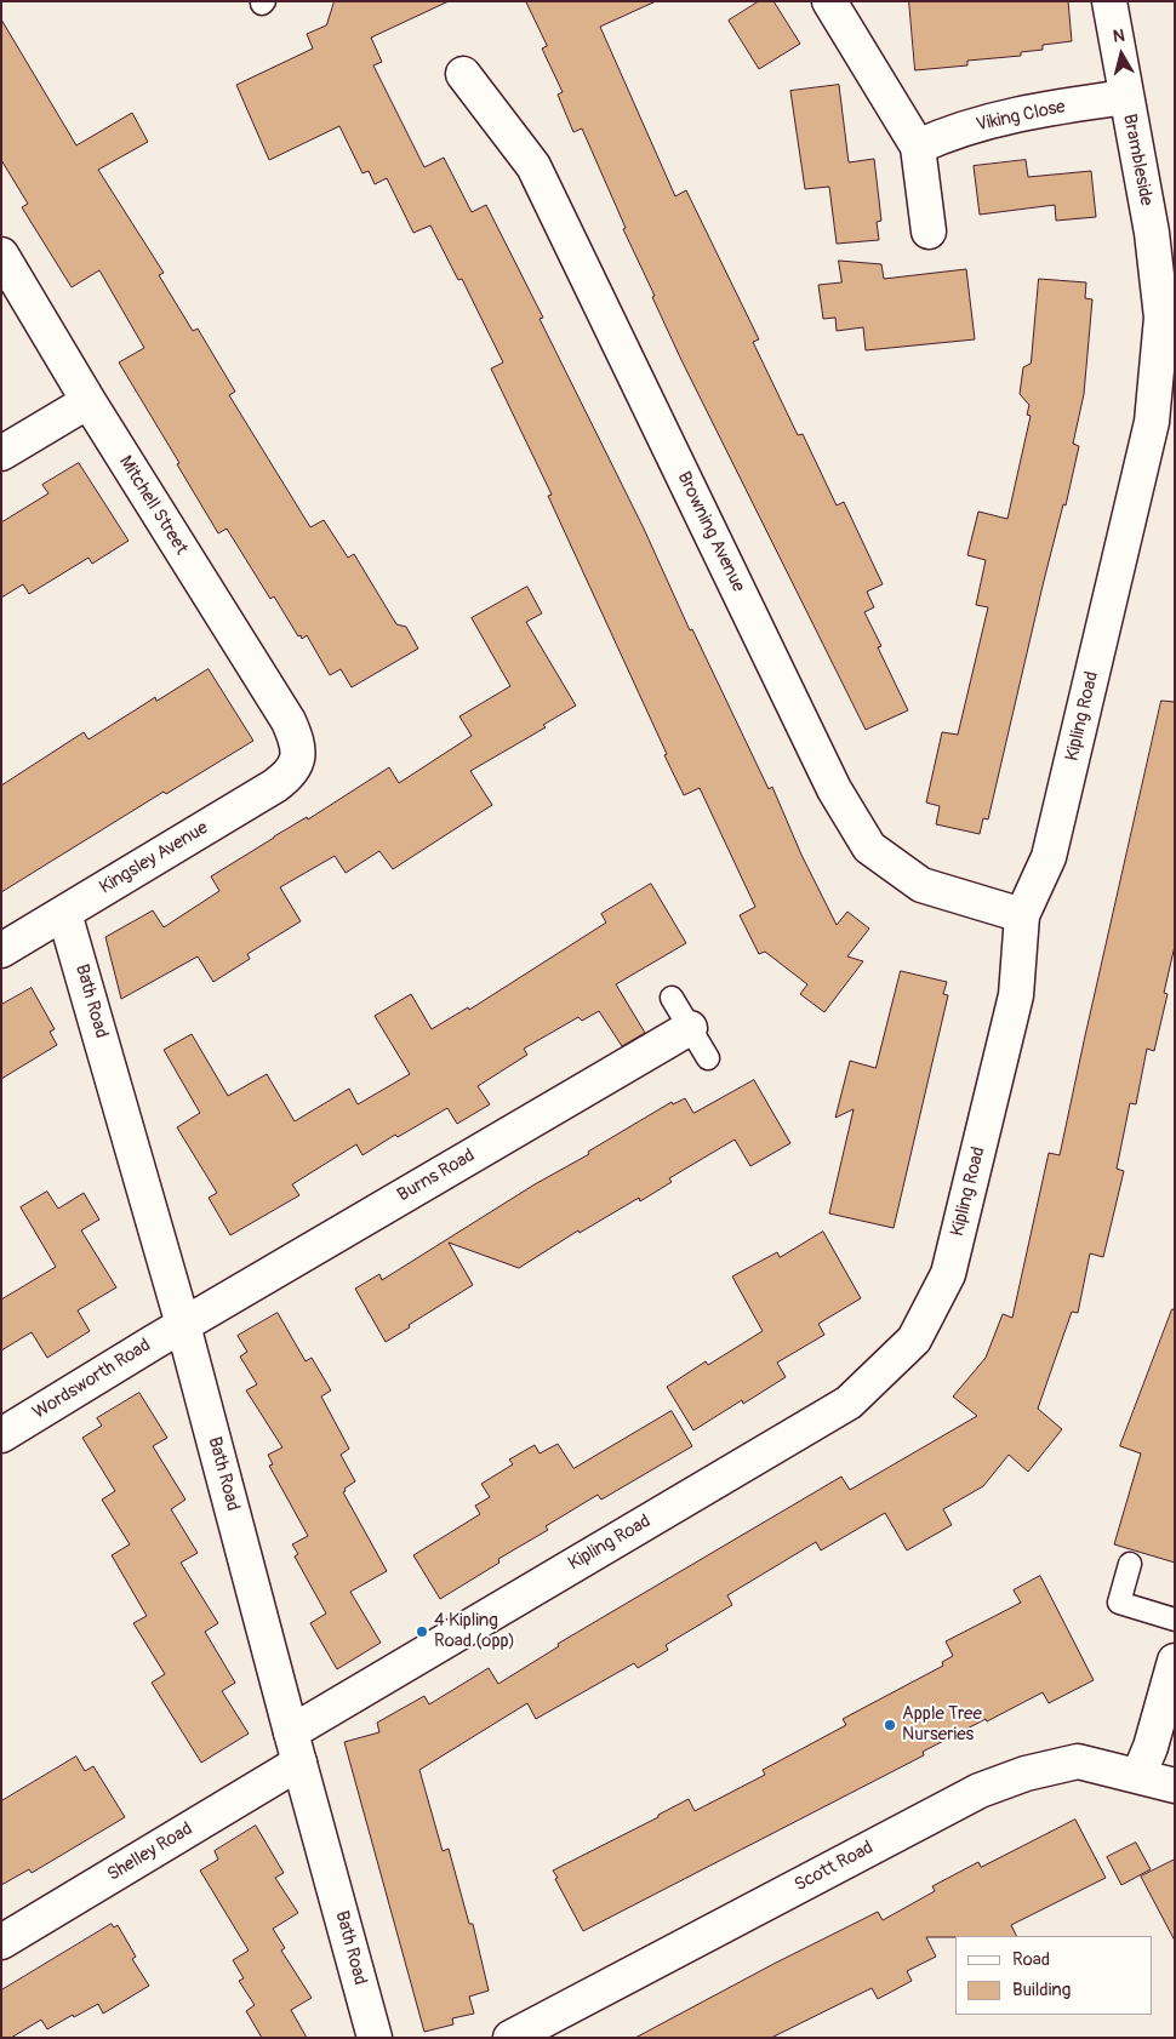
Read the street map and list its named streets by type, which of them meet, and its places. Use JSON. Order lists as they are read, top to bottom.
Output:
{
  "streets": {
    "street": [
      "Viking Close",
      "Brambleside",
      "Mitchell Street",
      "Browning Avenue",
      "Kipling Road",
      "Kingsley Avenue",
      "Bath Road",
      "Burns Road",
      "Wordsworth Road",
      "Shelley Road",
      "Scott Road"
    ]
  },
  "crossings": [
    ["Viking Close", "Brambleside"],
    ["Brambleside", "Kipling Road"],
    ["Mitchell Street", "Kingsley Avenue"],
    ["Browning Avenue", "Kipling Road"],
    ["Kipling Road", "Bath Road"],
    ["Kipling Road", "Shelley Road"],
    ["Kingsley Avenue", "Bath Road"],
    ["Bath Road", "Burns Road"],
    ["Bath Road", "Wordsworth Road"],
    ["Bath Road", "Shelley Road"],
    ["Burns Road", "Wordsworth Road"]
  ],
  "places": ["4 Kipling Road (opp)", "Apple Tree Nurseries"],
  "legend": ["Road", "Building"],
  "north": "top"
}
